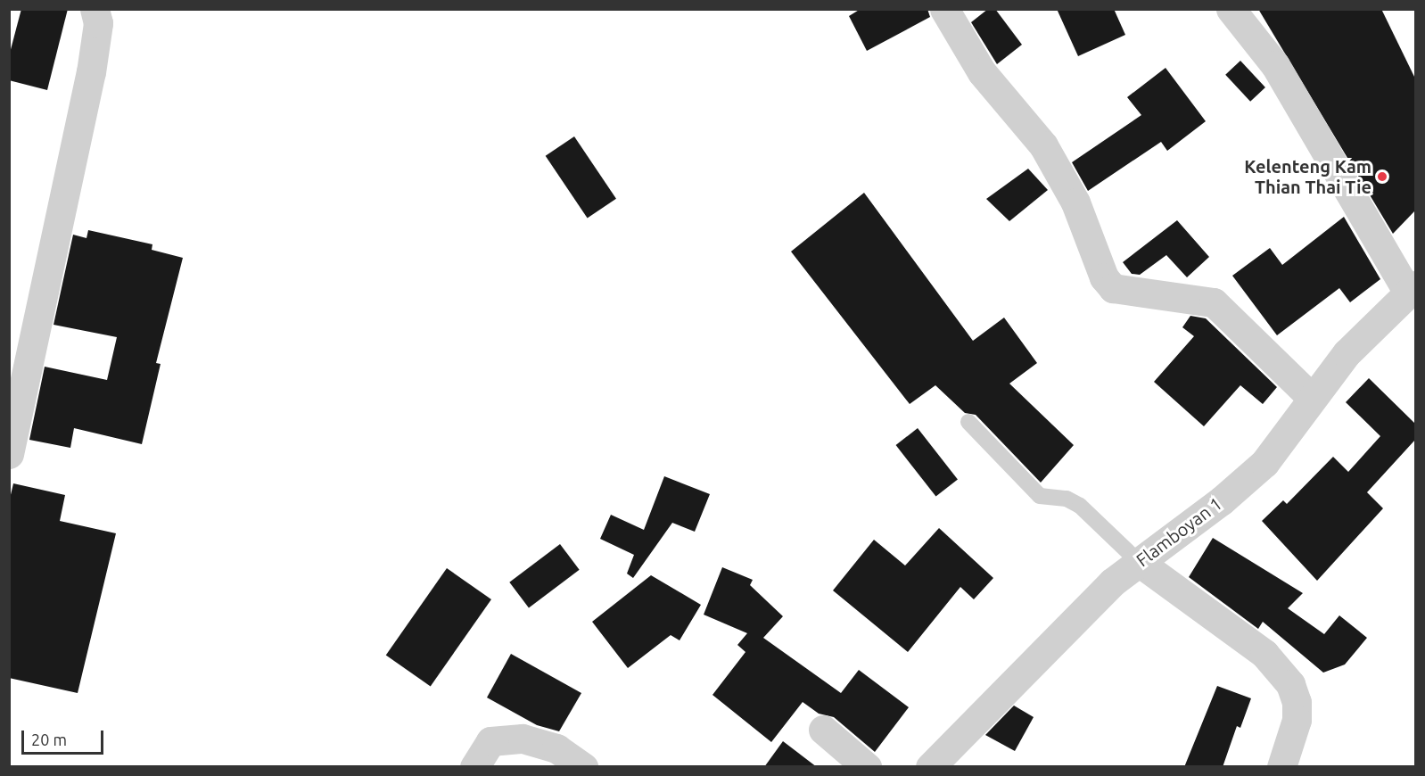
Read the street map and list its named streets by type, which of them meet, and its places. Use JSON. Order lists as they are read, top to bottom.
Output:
{
  "streets": {
    "street": ["Flamboyan 1"]
  },
  "places": ["Kelenteng Kam Thian Thai Tie"],
  "scale_bar": "20 m"
}
